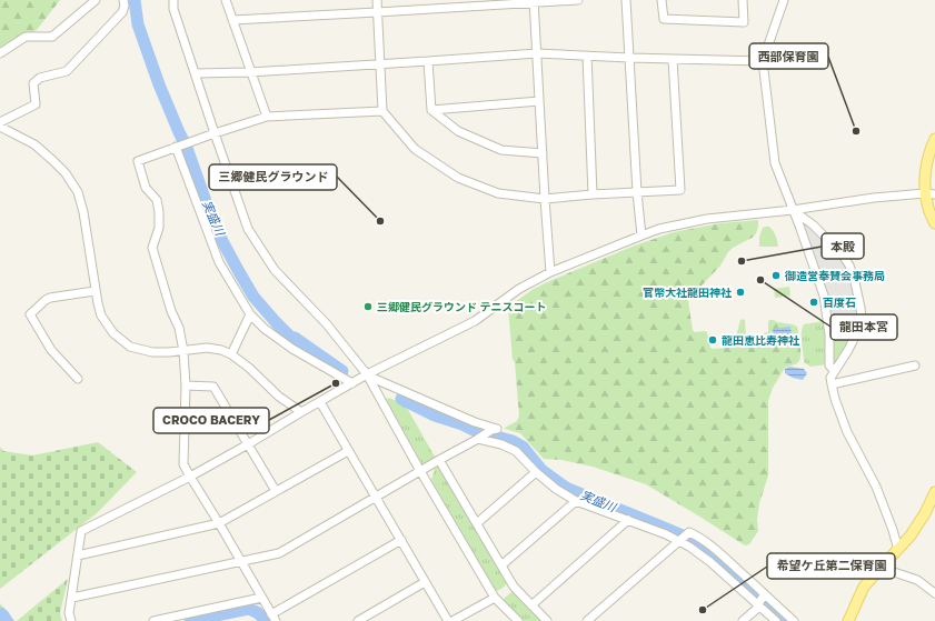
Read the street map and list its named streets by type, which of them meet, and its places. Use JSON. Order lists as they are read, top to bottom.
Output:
{
  "water": ["実盛川"],
  "places": [
    "西部保育園",
    "三郷健民グラウンド",
    "本殿",
    "御造営奉賛会事務局",
    "龍田本宮",
    "官幣大社龍田神社",
    "百度石",
    "三郷健民グラウンド テニスコート",
    "龍田恵比寿神社",
    "CROCO BACERY",
    "希望ケ丘第二保育園"
  ]
}
